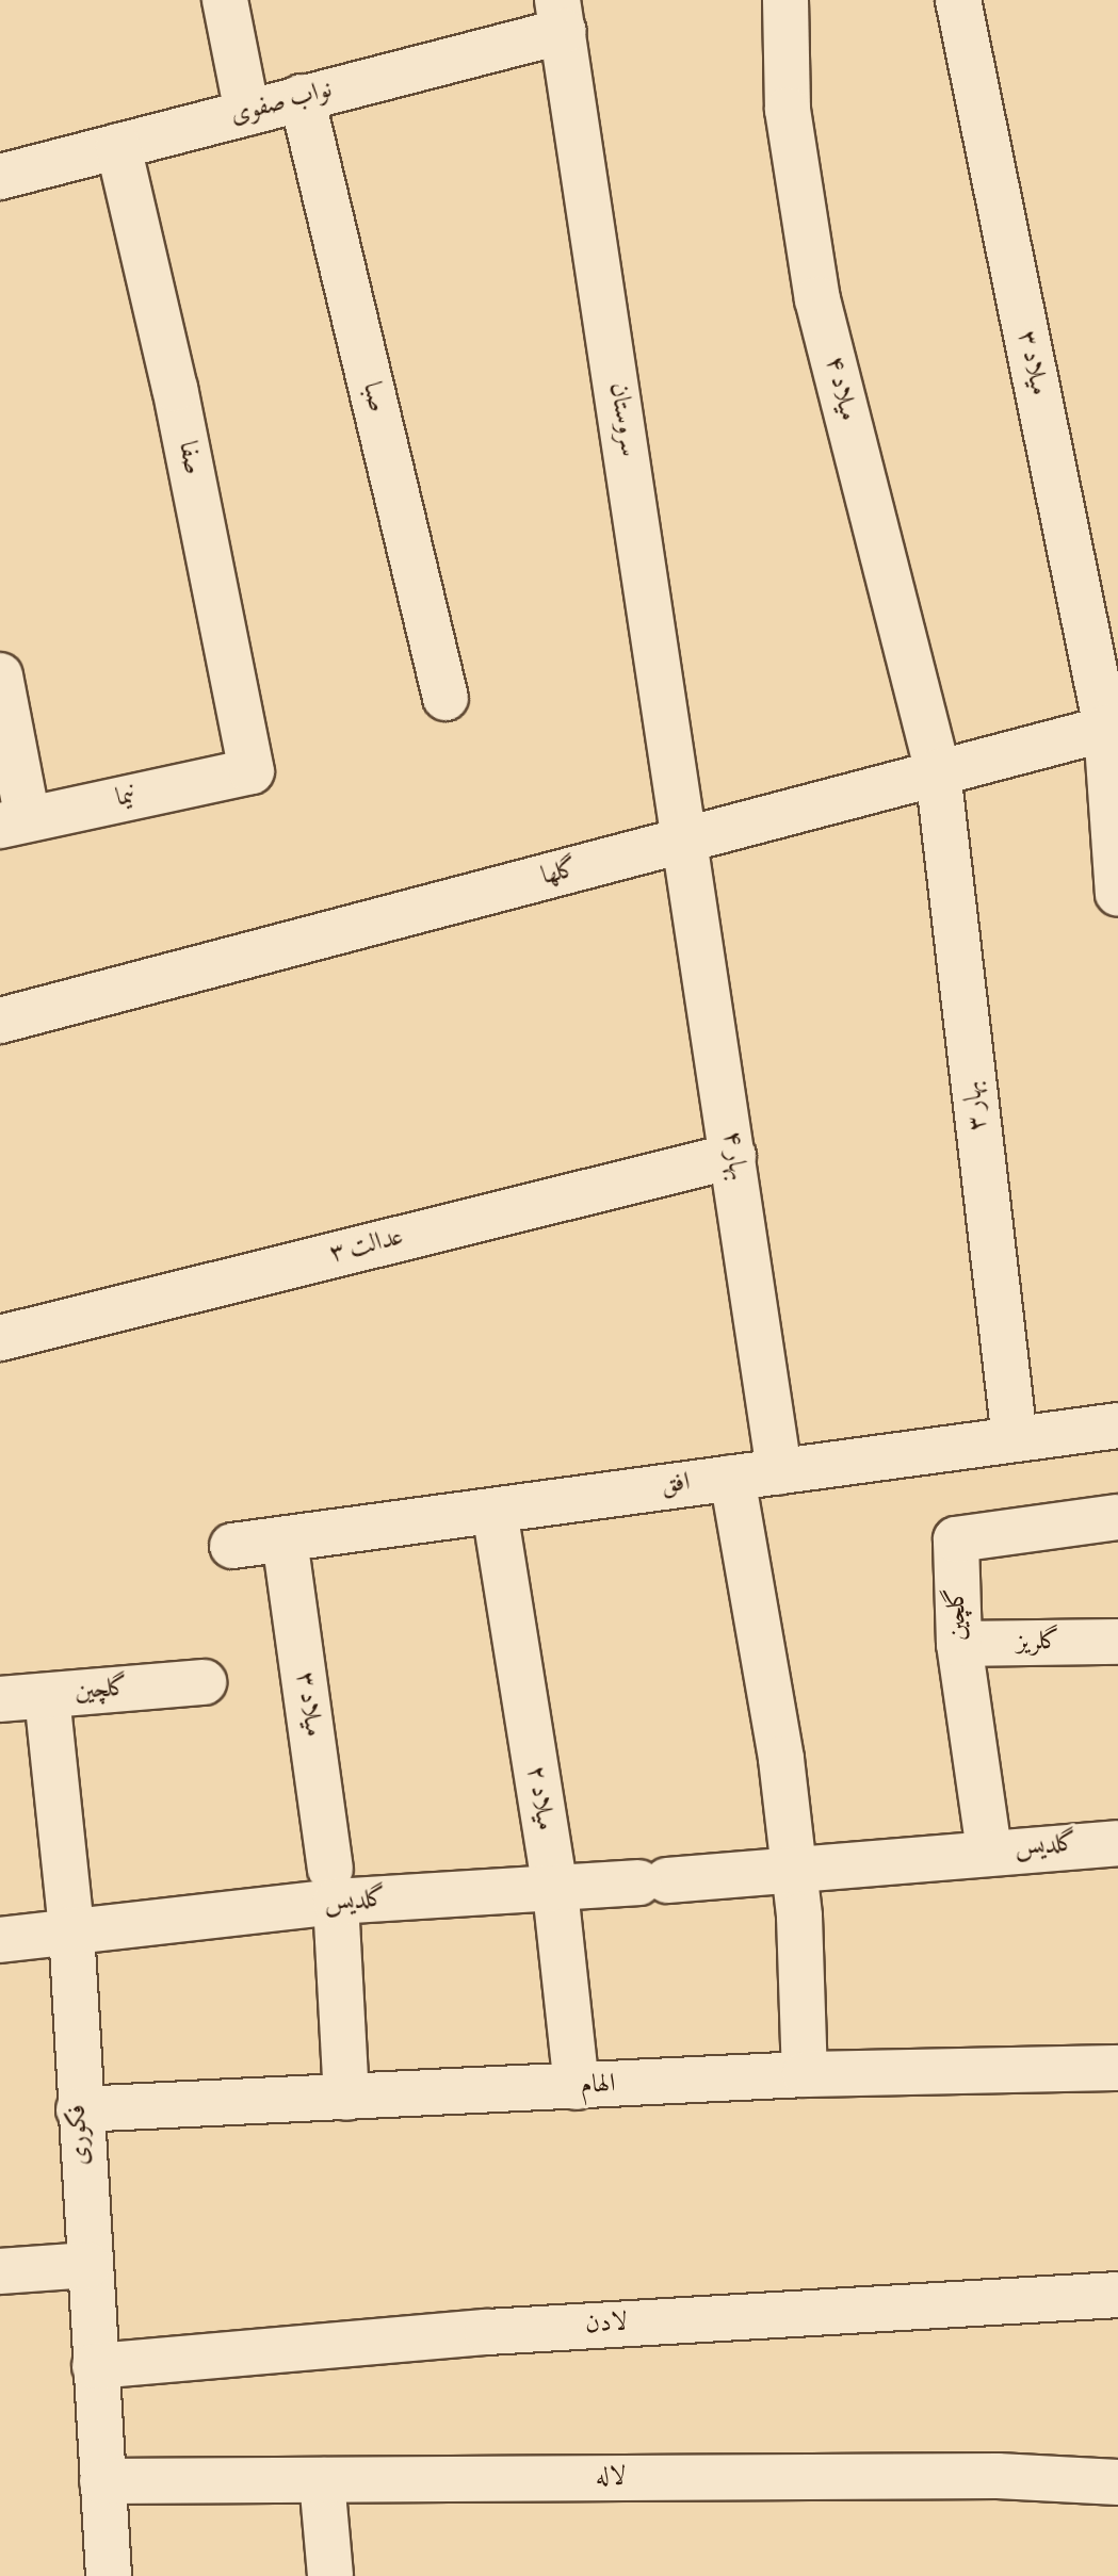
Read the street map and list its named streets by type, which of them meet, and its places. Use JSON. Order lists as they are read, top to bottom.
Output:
{
  "streets": {
    "street": [
      "نواب صفوی",
      "میلاد ۳",
      "میلاد ۴",
      "صبا",
      "سروستان",
      "صفا",
      "نیما",
      "گلها",
      "بهار ۳",
      "بهار ۴",
      "عدالت ۳",
      "افق",
      "گلچین",
      "گلریز",
      "میلاد ۲",
      "گلدیس",
      "الهام",
      "فکوری",
      "لادن",
      "لاله"
    ]
  },
  "crossings": [
    ["نواب صفوی", "صبا"],
    ["نواب صفوی", "سروستان"],
    ["نواب صفوی", "صفا"],
    ["میلاد ۳", "گلها"],
    ["میلاد ۳", "افق"],
    ["میلاد ۳", "گلدیس"],
    ["میلاد ۳", "الهام"],
    ["میلاد ۴", "گلها"],
    ["میلاد ۴", "بهار ۳"],
    ["سروستان", "گلها"],
    ["سروستان", "بهار ۴"],
    ["صفا", "نیما"],
    ["گلها", "بهار ۳"],
    ["گلها", "بهار ۴"],
    ["بهار ۳", "افق"],
    ["بهار ۴", "عدالت ۳"],
    ["بهار ۴", "افق"],
    ["افق", "میلاد ۲"],
    ["گلچین", "گلریز"],
    ["گلچین", "گلدیس"],
    ["گلچین", "فکوری"],
    ["میلاد ۲", "گلدیس"],
    ["میلاد ۲", "الهام"],
    ["گلدیس", "فکوری"],
    ["الهام", "فکوری"],
    ["فکوری", "لادن"],
    ["فکوری", "لاله"]
  ]
}
